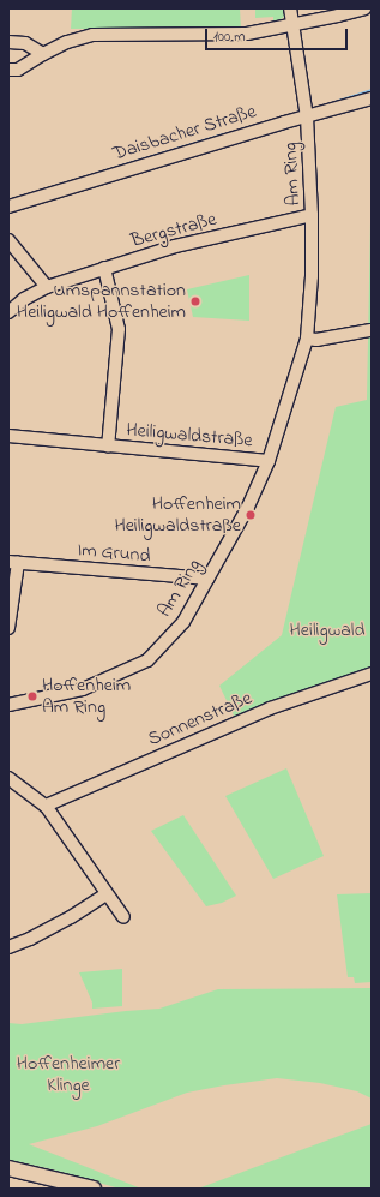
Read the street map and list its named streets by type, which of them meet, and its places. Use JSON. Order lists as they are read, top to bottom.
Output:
{
  "streets": {
    "street": [
      "Daisbacher Straße",
      "Am Ring",
      "Bergstraße",
      "Heiligwaldstraße",
      "Im Grund",
      "Sonnenstraße"
    ]
  },
  "crossings": [
    ["Daisbacher Straße", "Am Ring"],
    ["Am Ring", "Bergstraße"],
    ["Am Ring", "Heiligwaldstraße"],
    ["Am Ring", "Im Grund"],
    ["Bergstraße", "Heiligwaldstraße"]
  ],
  "parks": ["Heiligwald", "Hoffenheimer Klinge"],
  "places": ["Umspannstation Heiligwald Hoffenheim", "Hoffenheim Heiligwaldstraße", "Hoffenheim Am Ring"],
  "scale_bar": "100 m"
}
